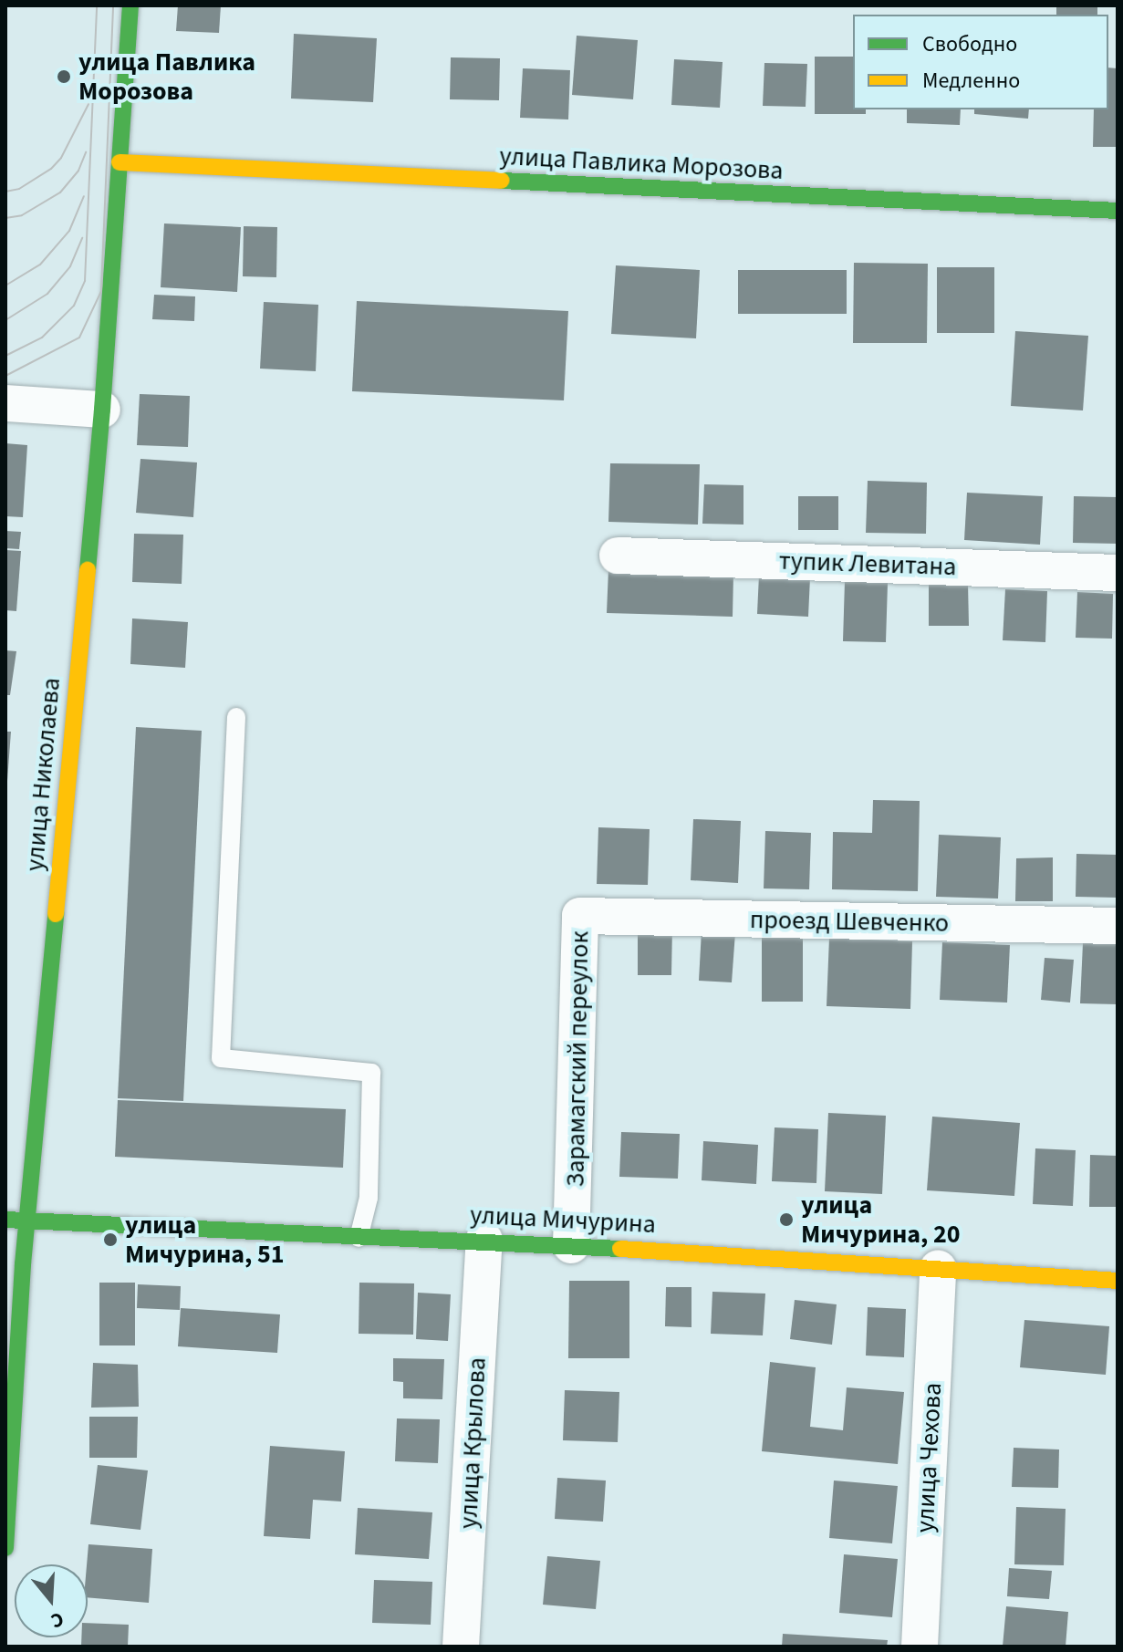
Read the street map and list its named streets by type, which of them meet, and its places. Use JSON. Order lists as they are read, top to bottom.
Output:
{
  "streets": {
    "street": [
      "улица Павлика Морозова",
      "тупик Левитана",
      "улица Николаева",
      "проезд Шевченко",
      "Зарамагский переулок",
      "улица Мичурина",
      "улица Крылова",
      "улица Чехова"
    ]
  },
  "crossings": [
    ["улица Павлика Морозова", "улица Николаева"],
    ["улица Николаева", "улица Мичурина"],
    ["проезд Шевченко", "Зарамагский переулок"],
    ["Зарамагский переулок", "улица Мичурина"],
    ["улица Мичурина", "улица Крылова"],
    ["улица Мичурина", "улица Чехова"]
  ],
  "places": ["улица Павлика Морозова", "улица Мичурина, 20", "улица Мичурина, 51"],
  "legend": ["Свободно", "Медленно"],
  "north": "bottom"
}
